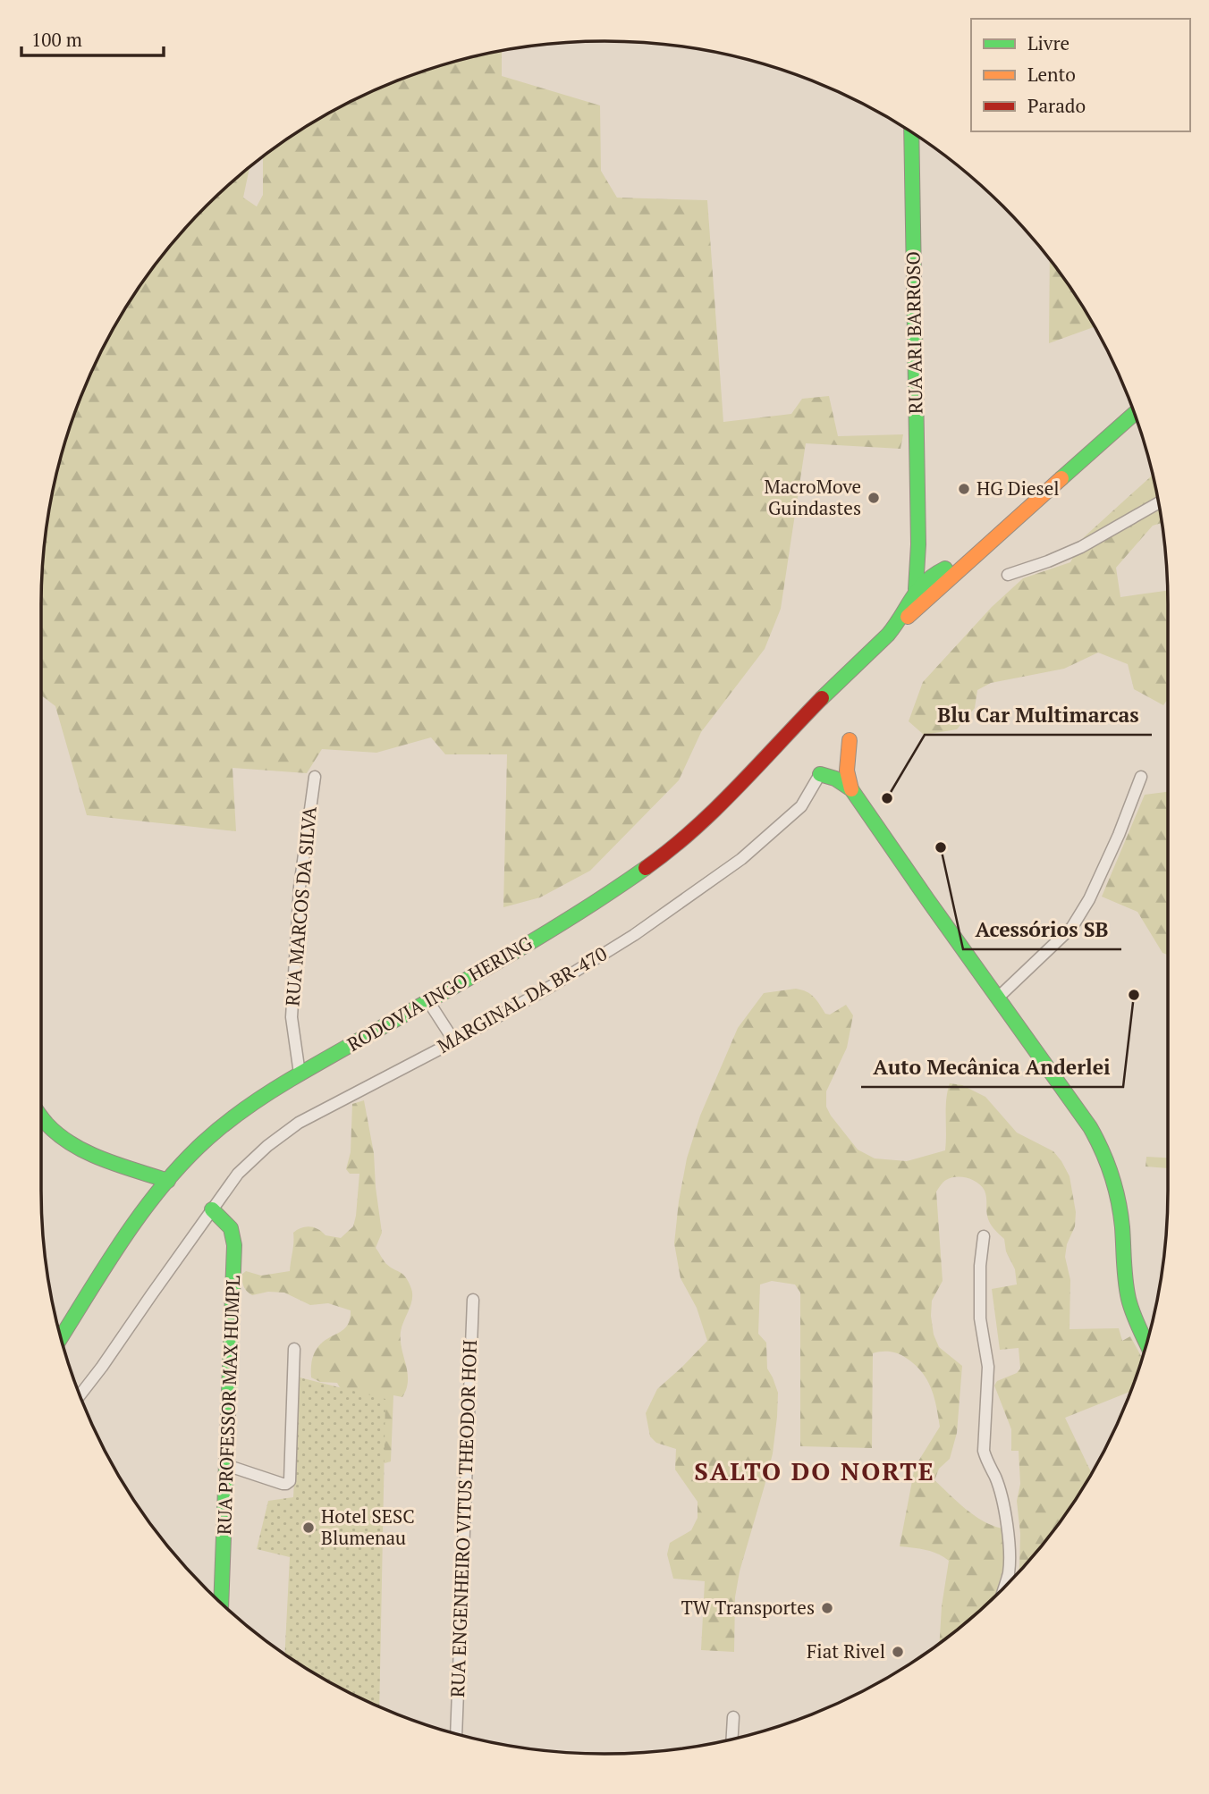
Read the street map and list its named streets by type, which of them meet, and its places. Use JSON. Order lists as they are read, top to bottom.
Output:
{
  "streets": {
    "main road": ["RUA ARI BARROSO", "RODOVIA INGO HERING", "RUA PROFESSOR MAX HUMPL"],
    "street": ["RUA MARCOS DA SILVA", "MARGINAL DA BR-470", "RUA ENGENHEIRO VITUS THEODOR HOH"]
  },
  "crossings": [
    ["RUA MARCOS DA SILVA", "RODOVIA INGO HERING"],
    ["MARGINAL DA BR-470", "RUA PROFESSOR MAX HUMPL"]
  ],
  "districts": ["SALTO DO NORTE"],
  "places": [
    "HG Diesel",
    "MacroMove Guindastes",
    "Blu Car Multimarcas",
    "Acessórios SB",
    "Auto Mecânica Anderlei",
    "Hotel SESC Blumenau",
    "TW Transportes",
    "Fiat Rivel"
  ],
  "legend": ["Livre", "Lento", "Parado"],
  "scale_bar": "100 m"
}
